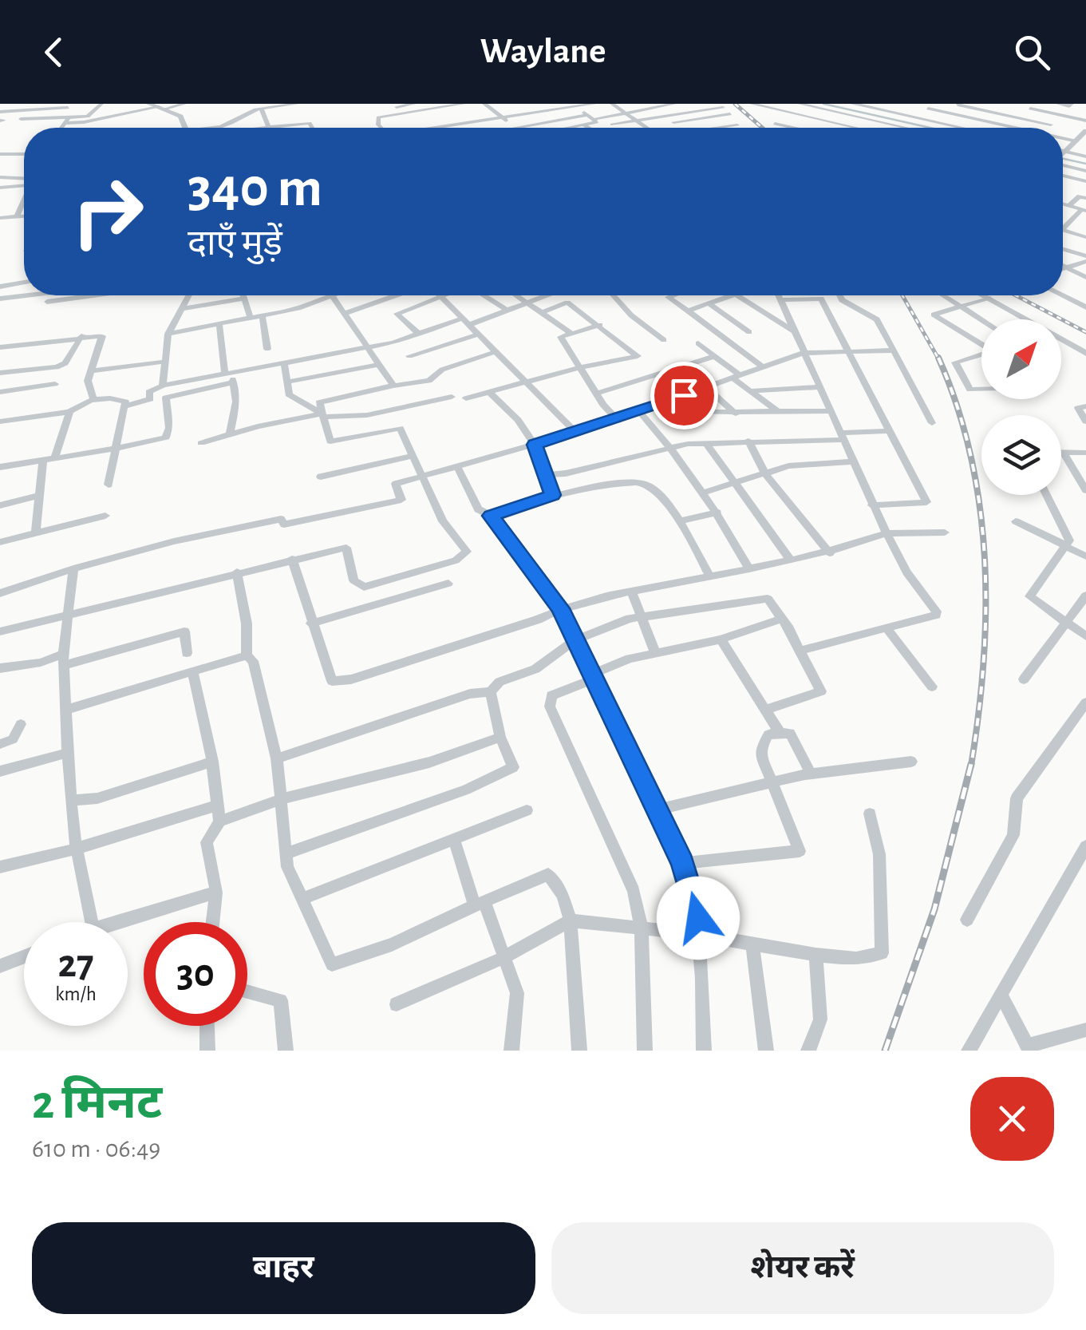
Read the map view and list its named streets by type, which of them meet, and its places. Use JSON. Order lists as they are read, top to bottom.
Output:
{
  "north": "top right",
  "page": {
    "header": "Waylane",
    "turn": ["340 m", "दाएँ मुड़ें"],
    "speed": "27 km/h",
    "limit": "30",
    "heading": ["2 मिनट", "610 m · 06:49"],
    "buttons": ["बाहर", "शेयर करें"]
  }
}
